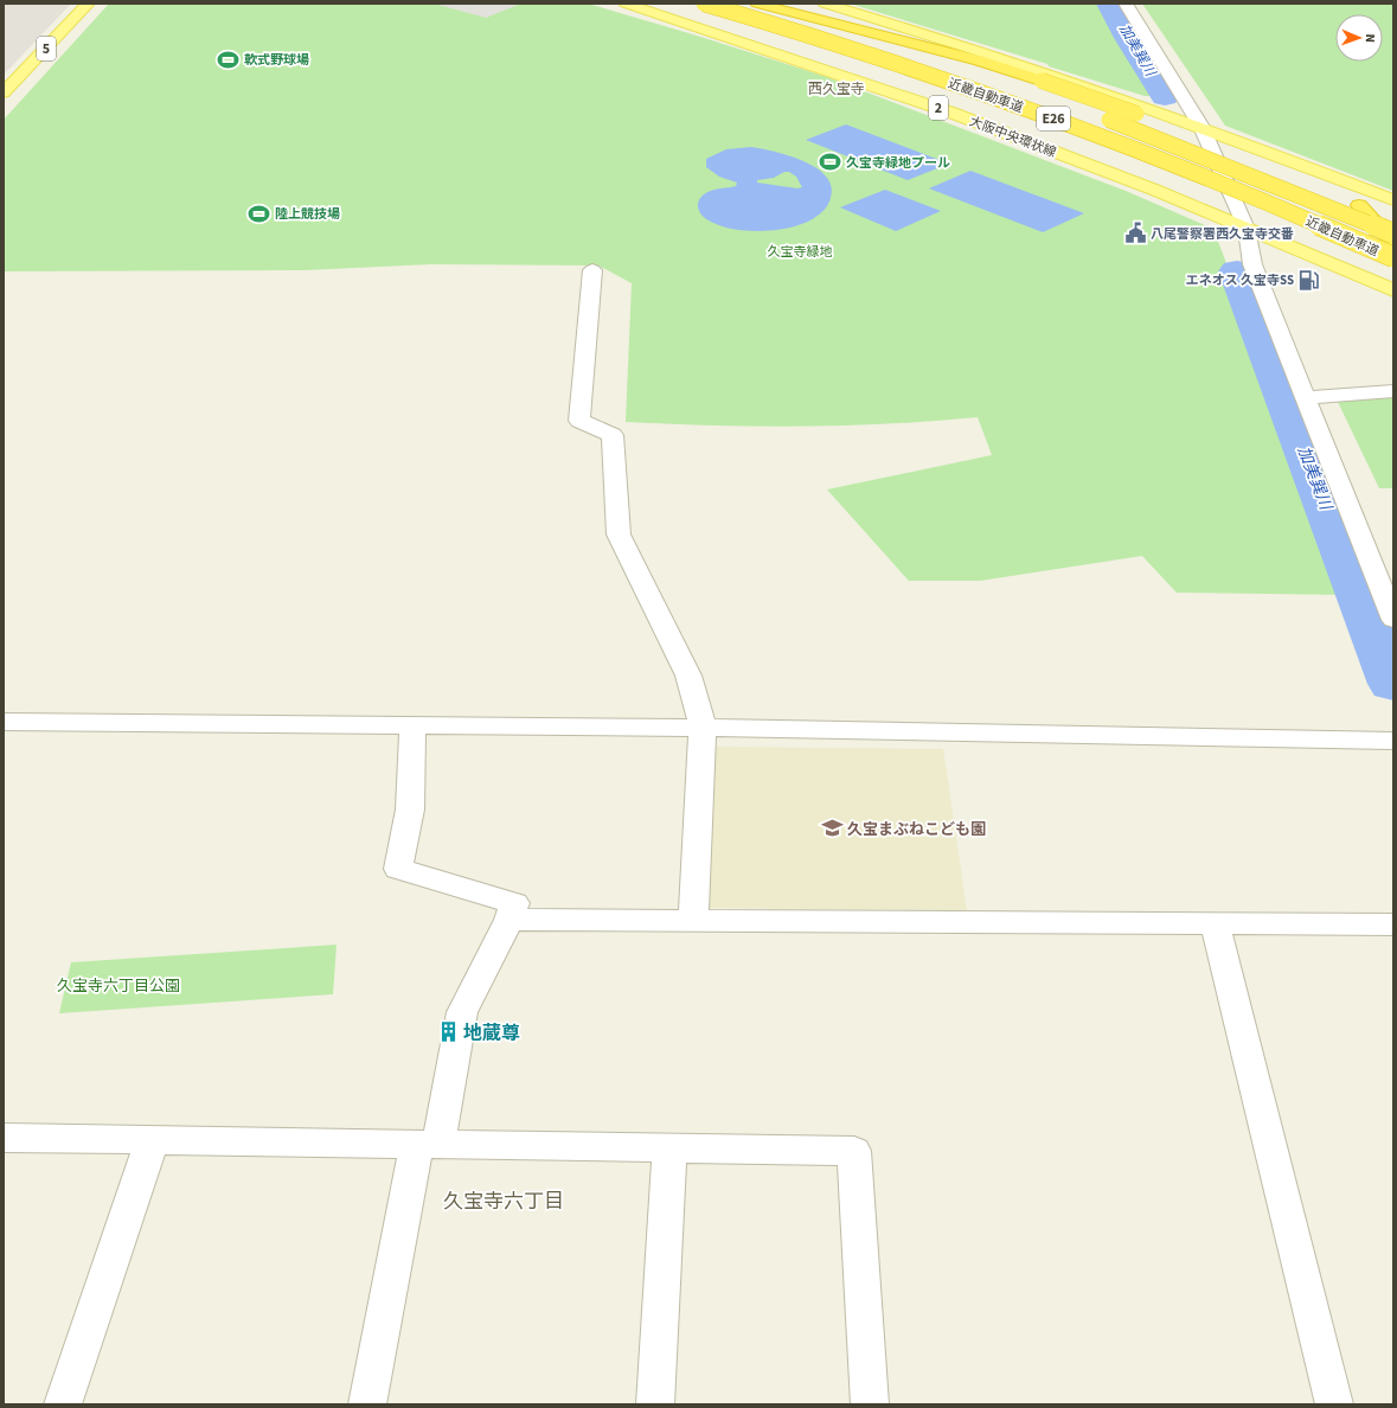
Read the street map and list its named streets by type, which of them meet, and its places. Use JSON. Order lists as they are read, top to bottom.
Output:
{
  "streets": {
    "highway": ["近畿自動車道", "E26"],
    "main road": ["5", "2", "大阪中央環状線"]
  },
  "districts": ["西久宝寺", "久宝寺六丁目"],
  "water": ["加美巽川"],
  "parks": ["久宝寺緑地", "久宝寺六丁目公園"],
  "places": {
    "sports": ["軟式野球場", "久宝寺緑地プール", "陸上競技場"],
    "public building": ["八尾警察署西久宝寺交番"],
    "fuel station": ["エネオス 久宝寺SS"],
    "school or university": ["久宝まぶねこども園"],
    "building": ["地蔵尊"]
  },
  "north": "right"
}
